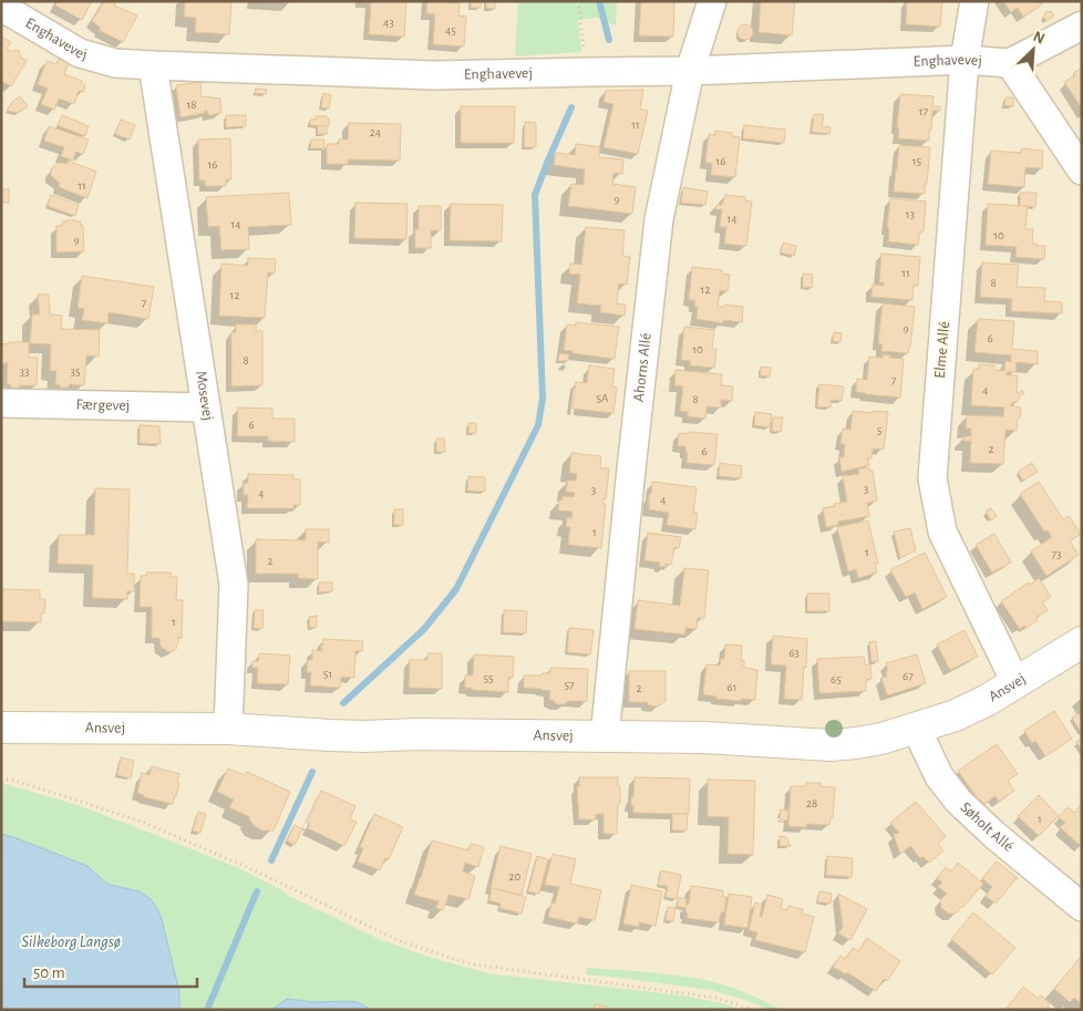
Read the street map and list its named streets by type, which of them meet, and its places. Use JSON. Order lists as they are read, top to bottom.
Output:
{
  "streets": {
    "street": [
      "Enghavevej",
      "Elme Allé",
      "Ahorns Allé",
      "Mosevej",
      "Færgevej",
      "Ansvej",
      "Søholt Allé"
    ]
  },
  "crossings": [
    ["Enghavevej", "Elme Allé"],
    ["Enghavevej", "Ahorns Allé"],
    ["Enghavevej", "Mosevej"],
    ["Elme Allé", "Ansvej"],
    ["Ahorns Allé", "Ansvej"],
    ["Mosevej", "Færgevej"],
    ["Mosevej", "Ansvej"],
    ["Ansvej", "Søholt Allé"]
  ],
  "water": ["Silkeborg Langsø"],
  "house_numbers": [
    "43",
    "45",
    "18",
    "17",
    "11",
    "24",
    "16",
    "15",
    "16",
    "11",
    "9",
    "13",
    "14",
    "14",
    "10",
    "9",
    "11",
    "8",
    "12",
    "12",
    "7",
    "9",
    "6",
    "10",
    "8",
    "33",
    "35",
    "7",
    "4",
    "5A",
    "8",
    "6",
    "5",
    "2",
    "6",
    "3",
    "3",
    "4",
    "4",
    "1",
    "1",
    "73",
    "2",
    "1",
    "63",
    "51",
    "67",
    "55",
    "65",
    "57",
    "61",
    "2",
    "28",
    "1",
    "20"
  ],
  "scale_bar": "50 m",
  "north": "top right"
}
